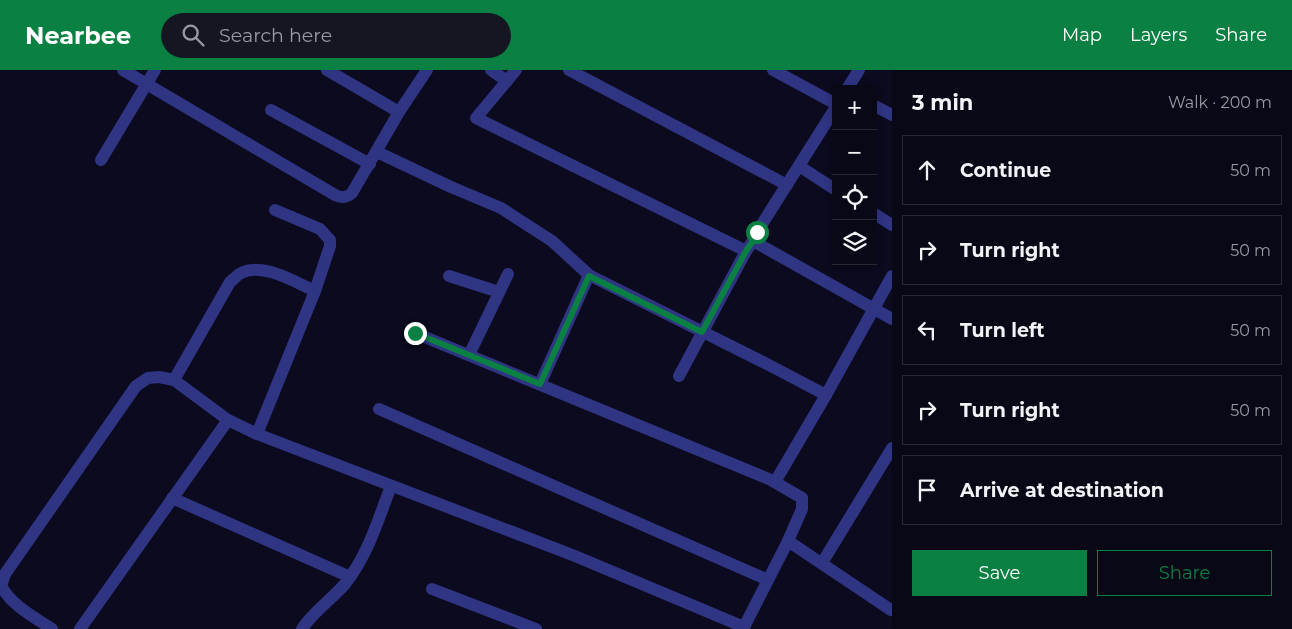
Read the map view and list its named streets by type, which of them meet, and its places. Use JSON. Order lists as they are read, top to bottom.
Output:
{
  "page": {
    "header": "Nearbee",
    "search": "Search here",
    "nav": ["Map", "Layers", "Share"],
    "heading": ["3 min", "Walk · 200 m"],
    "map_buttons": ["+", "−"],
    "list": [
      ["Continue", "50 m"],
      ["Turn right", "50 m"],
      ["Turn left", "50 m"],
      ["Turn right", "50 m"],
      "Arrive at destination"
    ],
    "buttons": ["Save", "Share"]
  }
}
